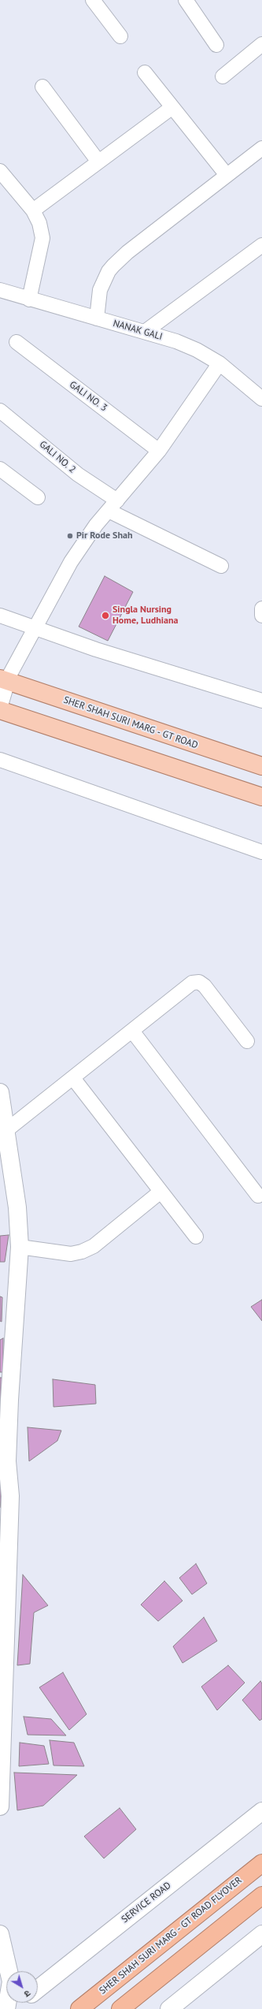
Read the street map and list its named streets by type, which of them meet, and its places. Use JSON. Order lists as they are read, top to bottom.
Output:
{
  "streets": {
    "highway": ["SHER SHAH SURI MARG - GT ROAD FLYOVER"],
    "main road": ["SHER SHAH SURI MARG - GT ROAD"],
    "street": [
      "NANAK GALI",
      "GALI NO. 3",
      "GALI NO. 2",
      "SERVICE ROAD"
    ]
  },
  "places": ["Pir Rode Shah", "Singla Nursing Home, Ludhiana"],
  "north": "bottom right"
}
